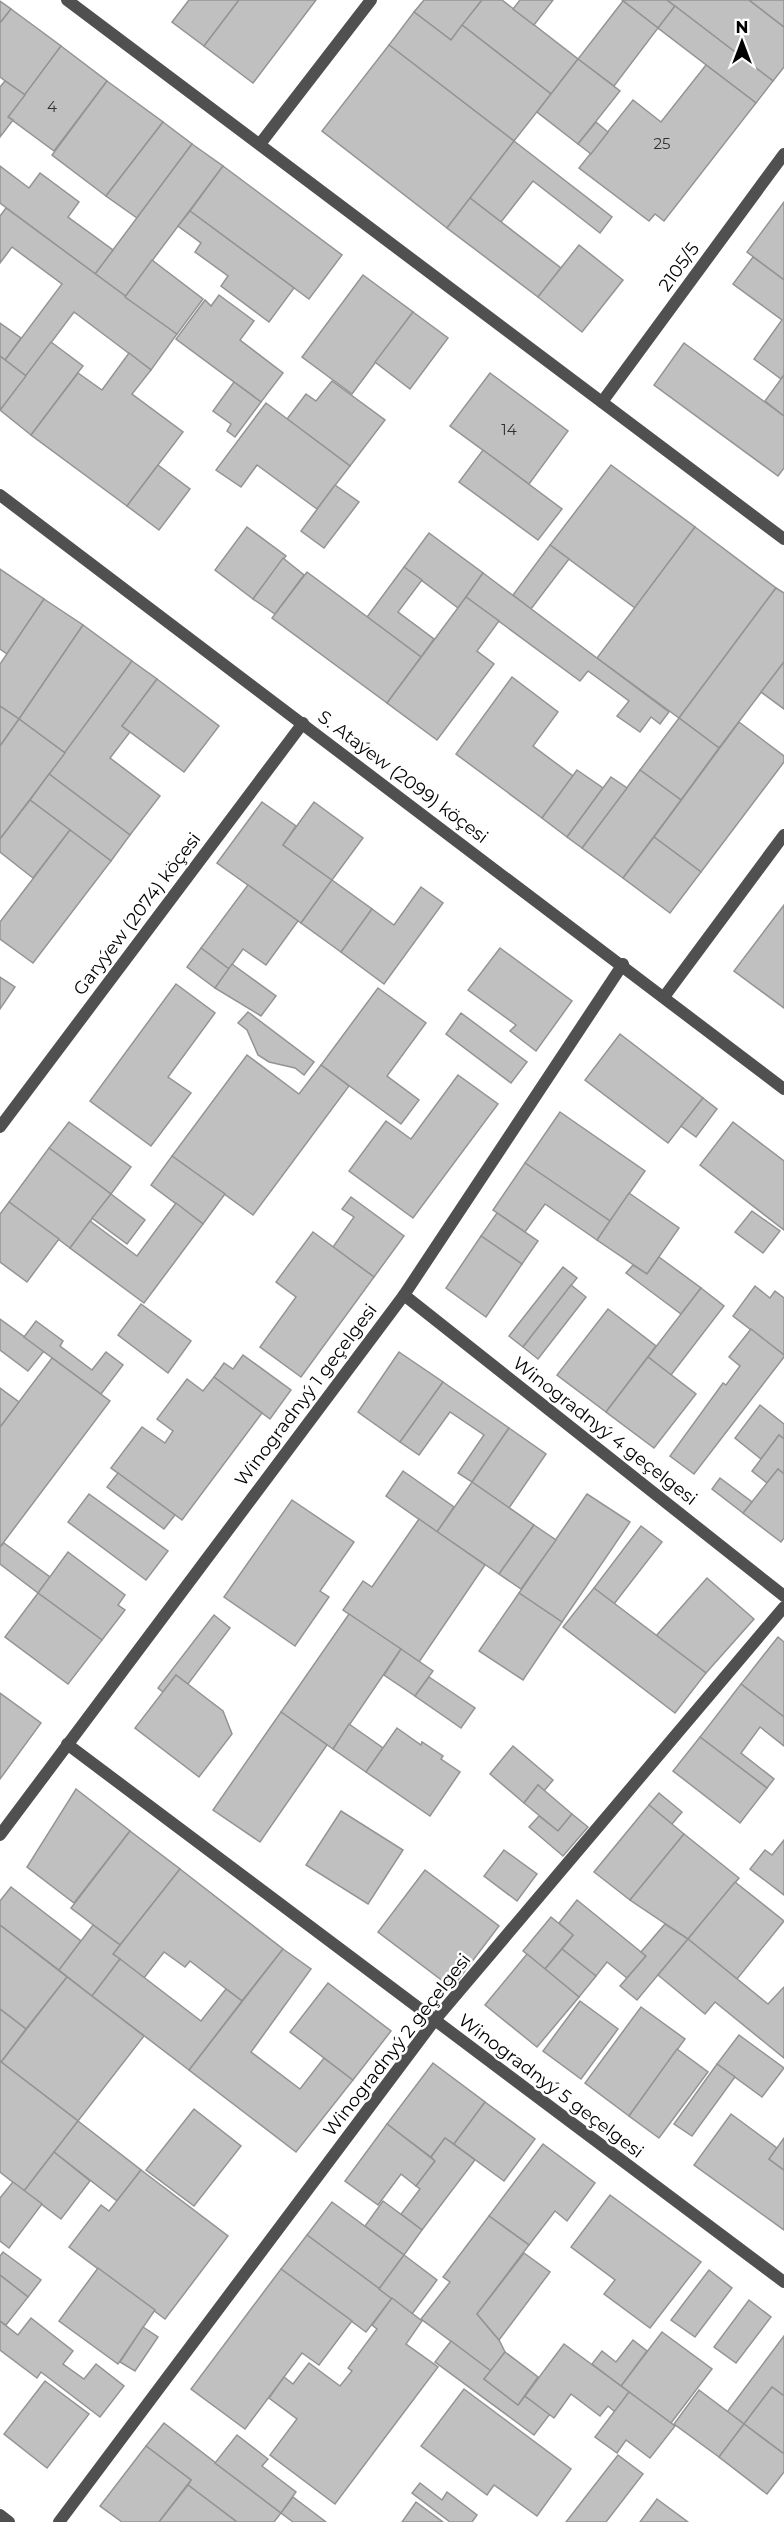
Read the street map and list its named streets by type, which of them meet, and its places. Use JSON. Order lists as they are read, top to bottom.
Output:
{
  "streets": {
    "street": [
      "2105/5",
      "S. Ataýew (2099) köçesi",
      "Garyýew (2074) köçesi",
      "Winogradnyý 1 geçelgesi",
      "Winogradnyý 4 geçelgesi",
      "Winogradnyý 2 geçelgesi",
      "Winogradnyý 5 geçelgesi"
    ]
  },
  "crossings": [
    ["S. Ataýew (2099) köçesi", "Garyýew (2074) köçesi"],
    ["S. Ataýew (2099) köçesi", "Winogradnyý 1 geçelgesi"],
    ["Winogradnyý 1 geçelgesi", "Winogradnyý 4 geçelgesi"],
    ["Winogradnyý 1 geçelgesi", "Winogradnyý 5 geçelgesi"],
    ["Winogradnyý 2 geçelgesi", "Winogradnyý 5 geçelgesi"]
  ],
  "house_numbers": ["4", "25", "14"],
  "north": "top"
}
